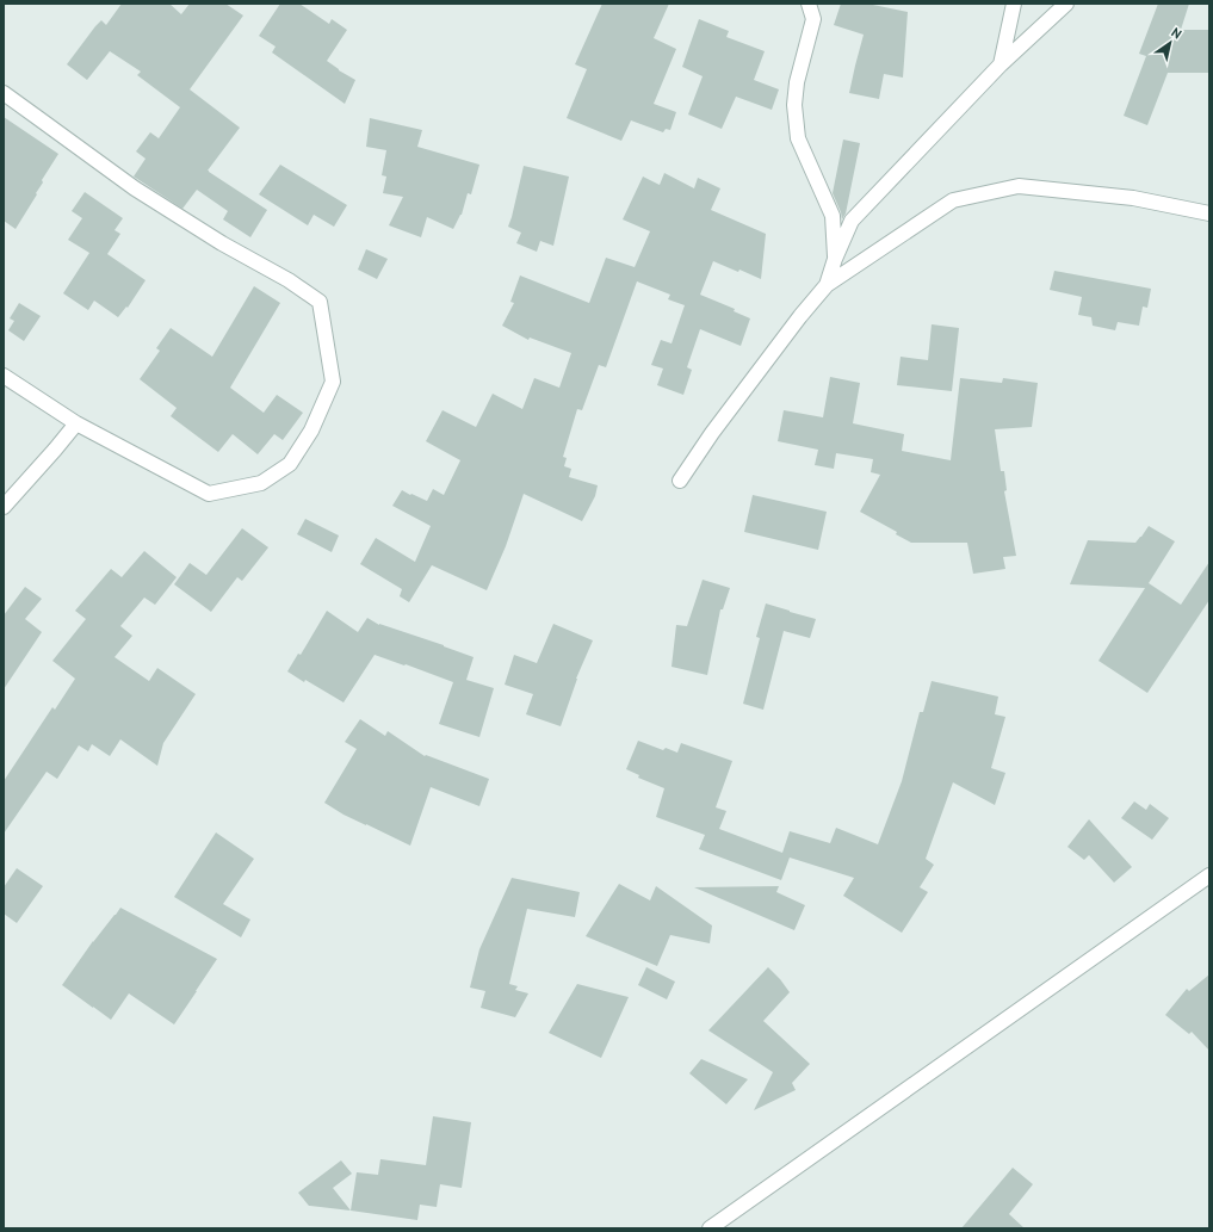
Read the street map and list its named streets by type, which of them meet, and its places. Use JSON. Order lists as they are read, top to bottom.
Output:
{
  "north": "top right"
}
